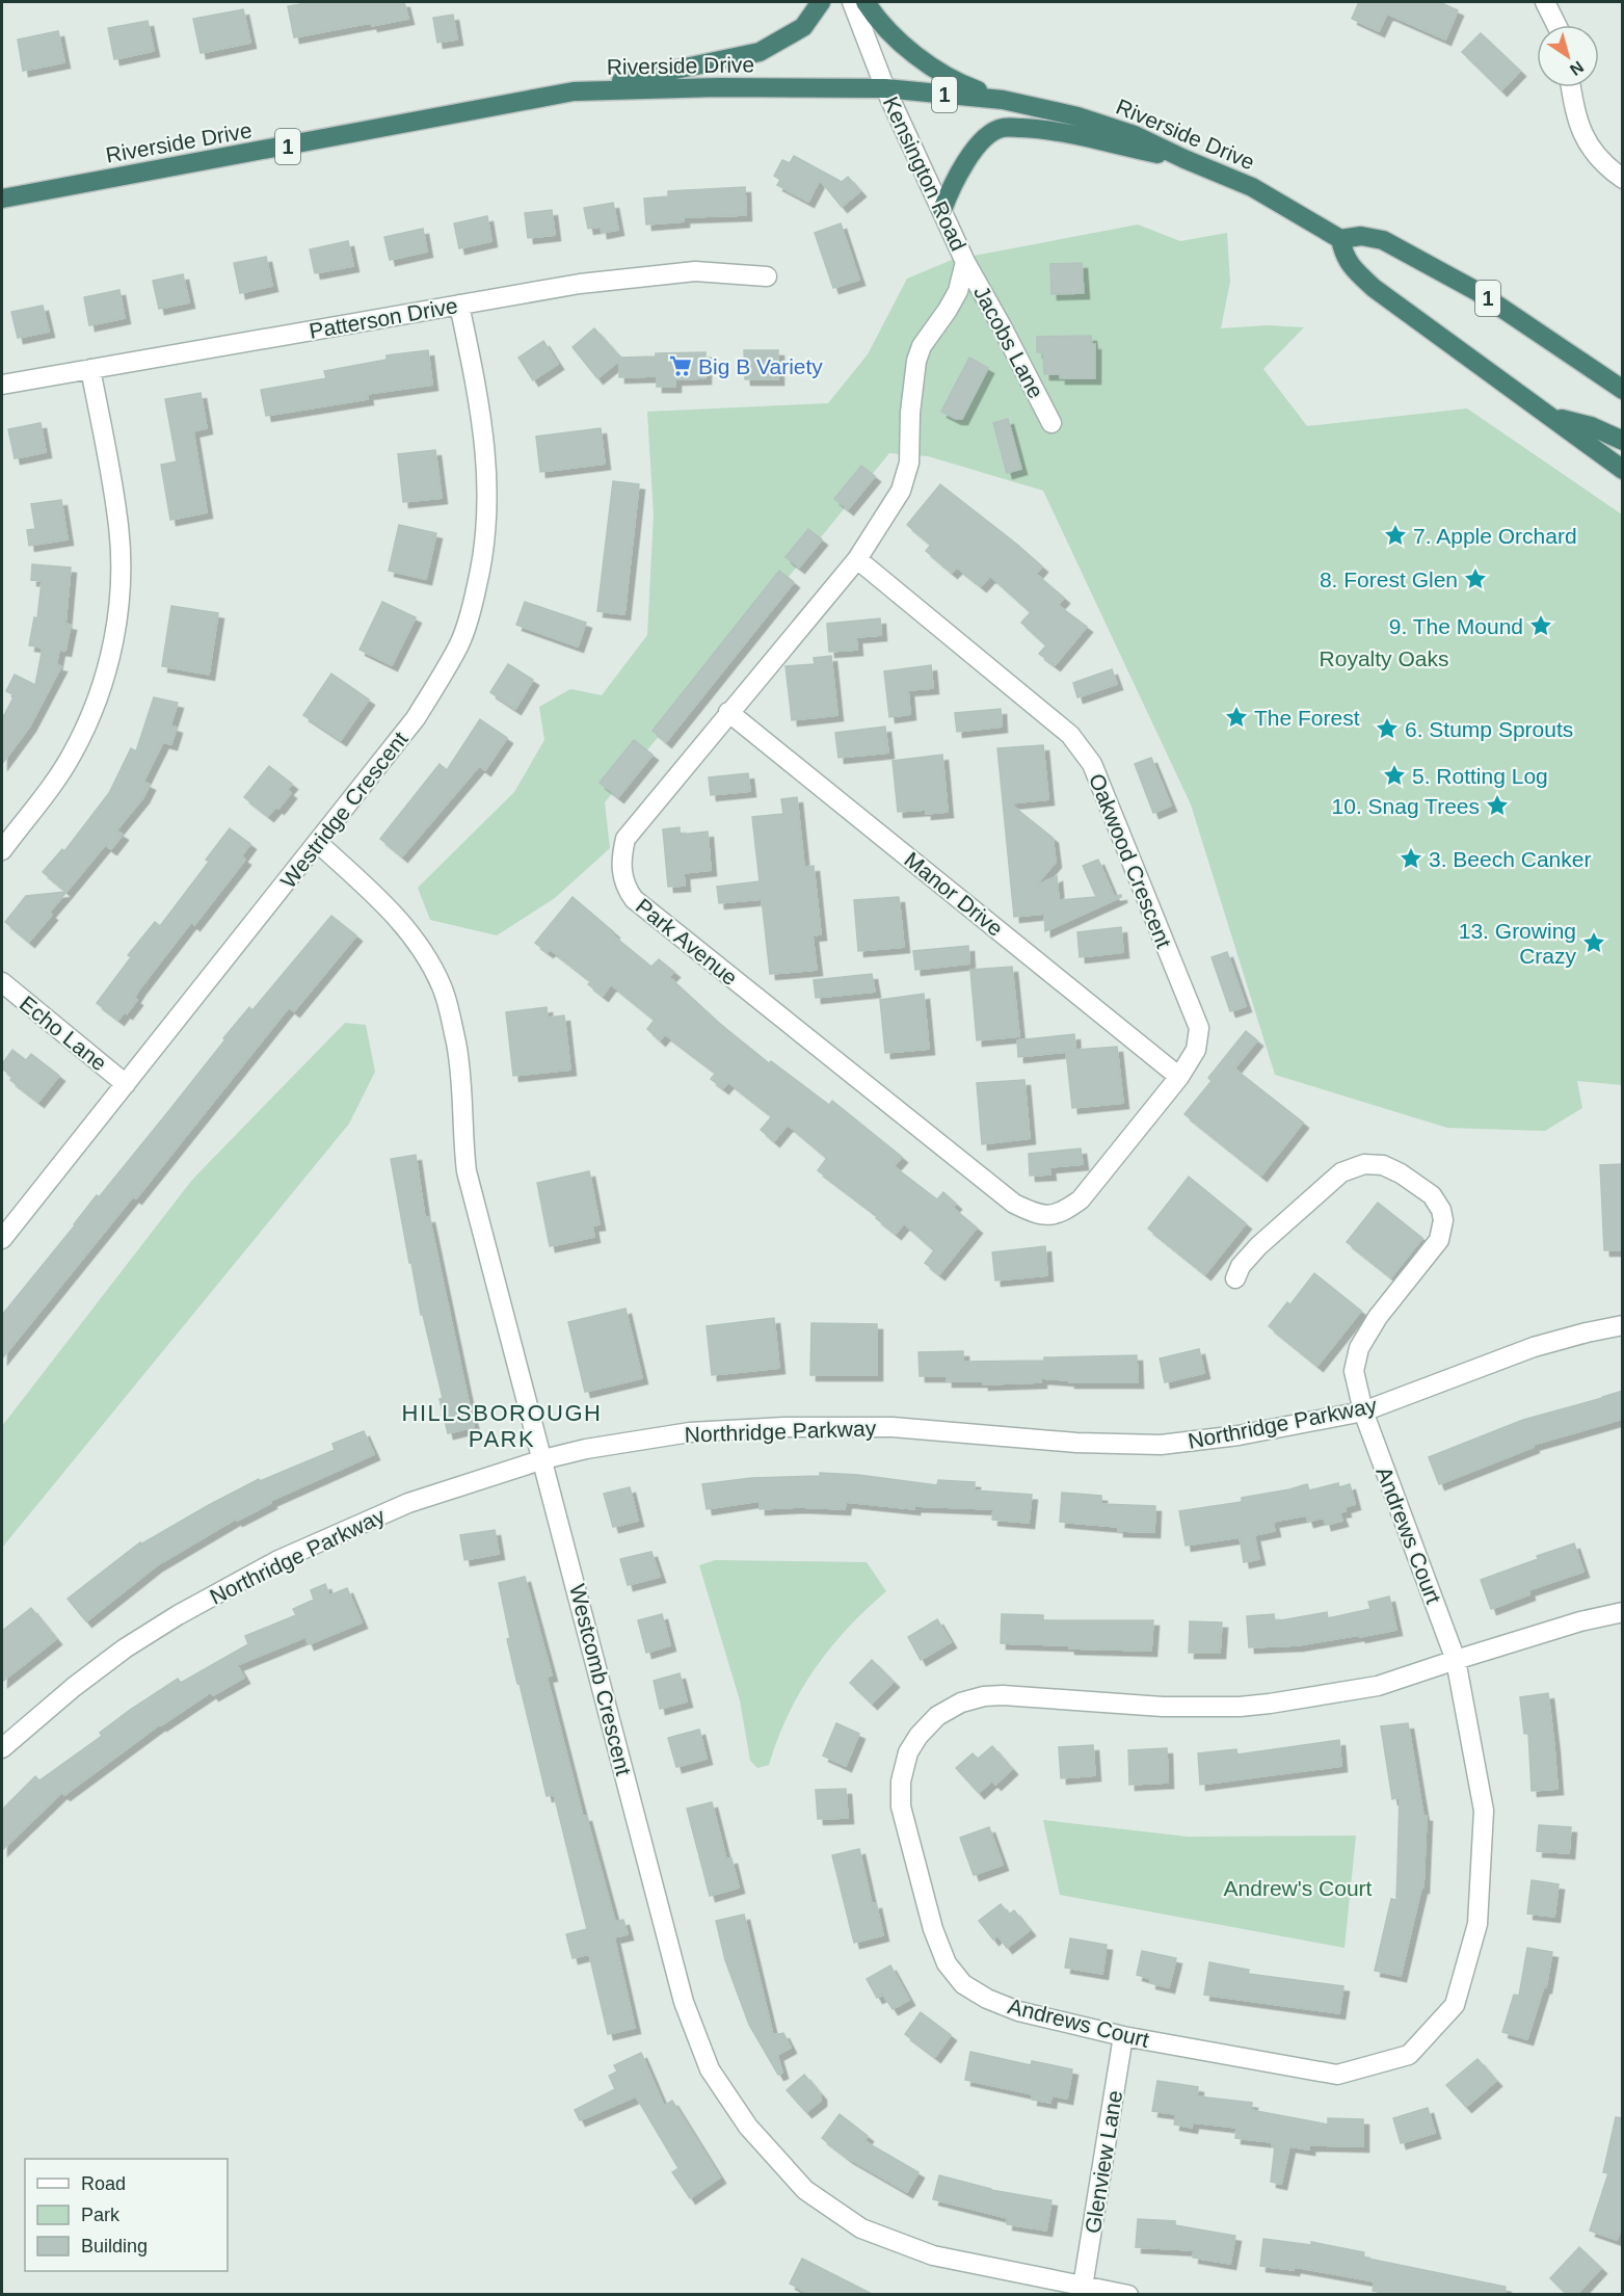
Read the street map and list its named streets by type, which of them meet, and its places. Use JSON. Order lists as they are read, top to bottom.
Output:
{
  "streets": {
    "highway": ["Riverside Drive", "1"],
    "street": [
      "Kensington Road",
      "Patterson Drive",
      "Jacobs Lane",
      "Westridge Crescent",
      "Oakwood Crescent",
      "Manor Drive",
      "Park Avenue",
      "Echo Lane",
      "Northridge Parkway",
      "Andrews Court",
      "Westcomb Crescent",
      "Glenview Lane"
    ]
  },
  "crossings": [
    ["Riverside Drive", "1"],
    ["Riverside Drive", "Kensington Road"],
    ["Kensington Road", "Jacobs Lane"],
    ["Kensington Road", "Park Avenue"],
    ["Patterson Drive", "Westridge Crescent"],
    ["Westridge Crescent", "Echo Lane"],
    ["Westridge Crescent", "Westcomb Crescent"],
    ["Oakwood Crescent", "Manor Drive"],
    ["Oakwood Crescent", "Park Avenue"],
    ["Manor Drive", "Park Avenue"],
    ["Northridge Parkway", "Andrews Court"],
    ["Northridge Parkway", "Westcomb Crescent"],
    ["Andrews Court", "Glenview Lane"],
    ["Westcomb Crescent", "Glenview Lane"]
  ],
  "districts": ["HILLSBOROUGH PARK"],
  "parks": ["Royalty Oaks", "Andrew's Court"],
  "places": {
    "supermarket": ["Big B Variety"],
    "place": [
      "7. Apple Orchard",
      "8. Forest Glen",
      "9. The Mound",
      "The Forest",
      "6. Stump Sprouts",
      "5. Rotting Log",
      "10. Snag Trees",
      "3. Beech Canker",
      "13. Growing Crazy"
    ]
  },
  "legend": ["Road", "Park", "Building"],
  "north": "bottom right"
}
